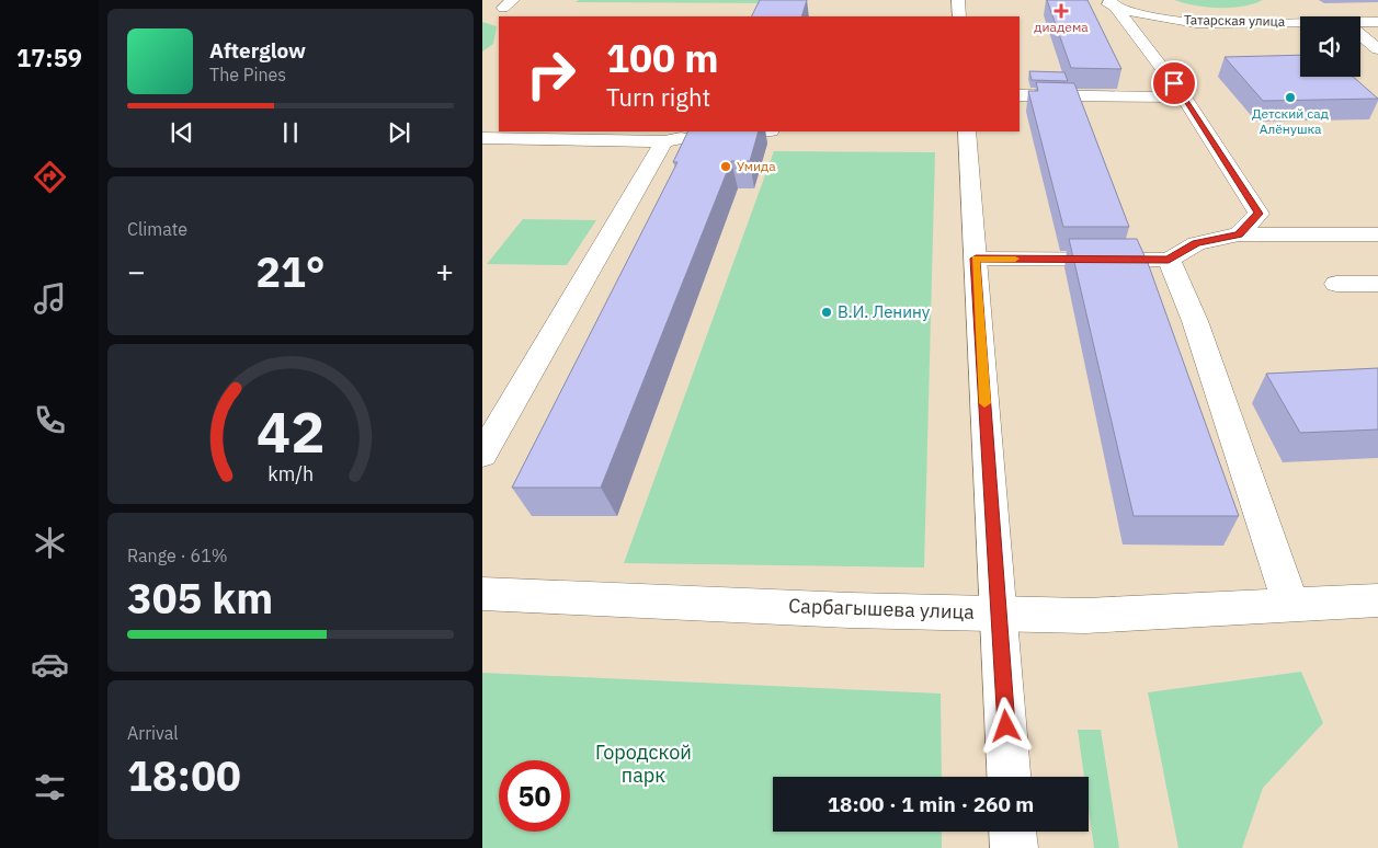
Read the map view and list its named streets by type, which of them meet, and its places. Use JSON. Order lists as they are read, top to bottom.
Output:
{
  "streets": {
    "street": ["Татарская улица", "Сарбагышева улица"]
  },
  "parks": ["Городской парк"],
  "places": {
    "health": ["диадема"],
    "other": ["Детский сад Алёнушка", "Умида", "В.И. Ленину"]
  },
  "page": {
    "tabs": "17:59",
    "turn": ["100 m", "Turn right"],
    "song": ["Afterglow", "The Pines"],
    "tile": [
      "Climate",
      ["Range · 61%", "305 km"],
      ["Arrival", "18:00"]
    ],
    "heat": ["−", "21°", "+"],
    "limit": "50",
    "trip": "18:00 · 1 min · 260 m",
    "gauge": ["42", "km/h"]
  }
}
